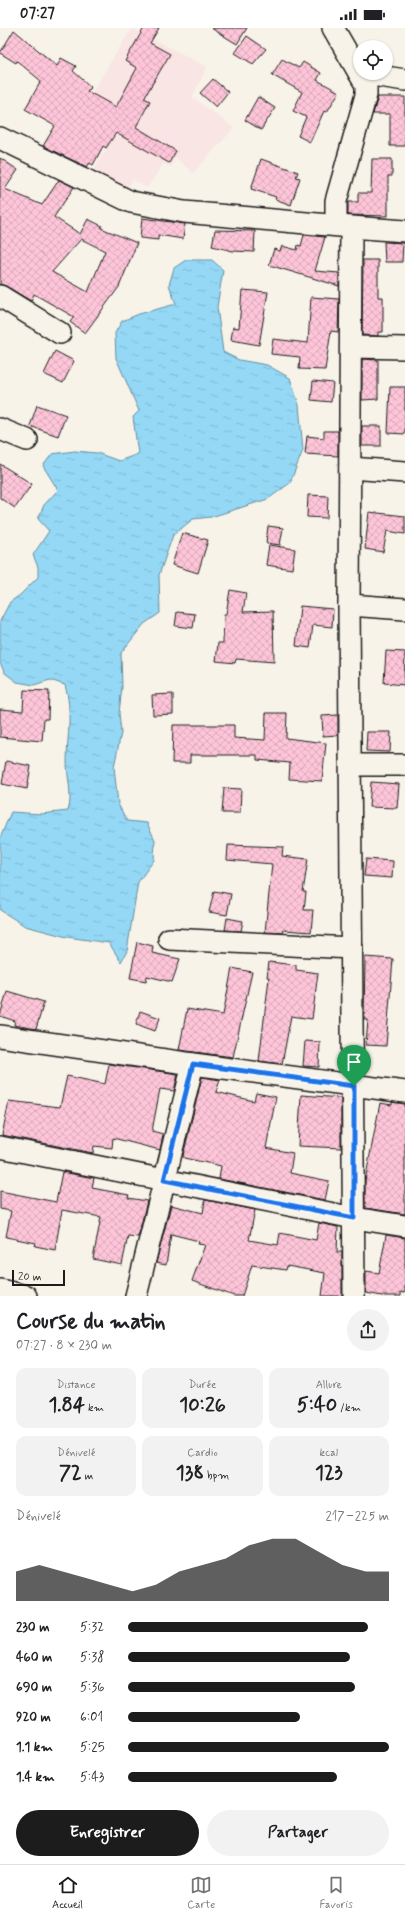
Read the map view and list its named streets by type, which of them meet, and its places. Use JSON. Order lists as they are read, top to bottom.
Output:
{
  "scale_bar": "20 m",
  "page": {
    "status": "07:27",
    "scale": "20 m",
    "heading": ["Course du matin", "07:27 · 8 × 230 m"],
    "stats": [
      ["Distance", "1.84 km"],
      ["Durée", "10:26"],
      ["Allure", "5:40 /km"],
      ["Dénivelé", "72 m"],
      ["Cardio", "138 bpm"],
      ["kcal", "123"]
    ],
    "chart": ["Dénivelé", "217–225 m"],
    "list": [
      {
        "name": "230 m",
        "note": "5:32"
      },
      {
        "name": "460 m",
        "note": "5:38"
      },
      {
        "name": "690 m",
        "note": "5:36"
      },
      {
        "name": "920 m",
        "note": "6:01"
      },
      {
        "name": "1.1 km",
        "note": "5:25"
      },
      {
        "name": "1.4 km",
        "note": "5:43"
      }
    ],
    "buttons": ["Enregistrer", "Partager"],
    "tabs": ["Accueil", "Carte", "Favoris"]
  }
}
